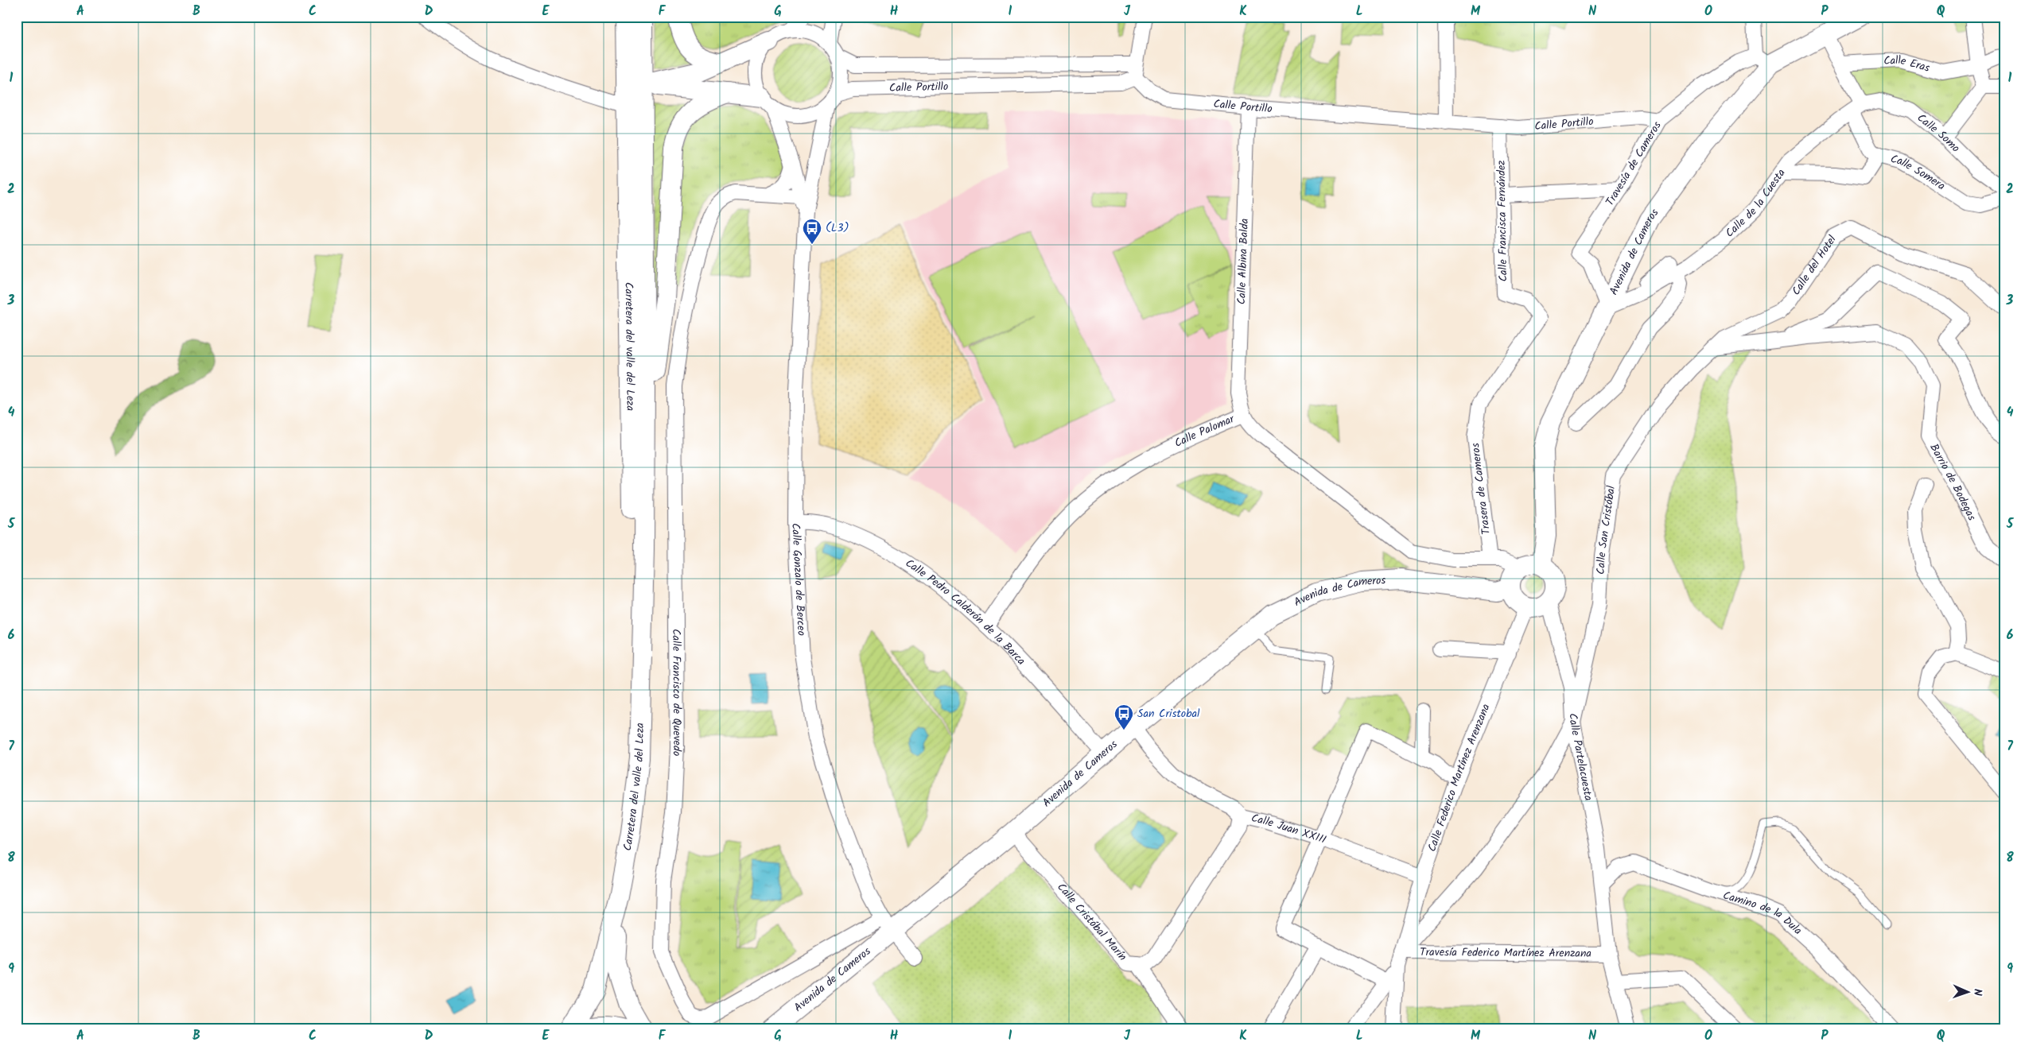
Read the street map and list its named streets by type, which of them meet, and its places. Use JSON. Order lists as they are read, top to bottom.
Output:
{
  "streets": {
    "main road": ["Avenida de Cameros", "Carretera del valle del Leza"],
    "street": [
      "Calle Eras",
      "Calle Portillo",
      "Calle Somo",
      "Travesía de Cameros",
      "Calle Somera",
      "Calle de la Cuesta",
      "Calle Francisca Fernández",
      "Calle Albina Balda",
      "Calle del Hotel",
      "Calle Palomar",
      "Barrio de Bodegas",
      "Trasera de Cameros",
      "Calle San Cristóbal",
      "Calle Gonzalo de Berceo",
      "Calle Pedro Calderón de la Barca",
      "Calle Francisco de Quevedo",
      "Calle Partelacuesta",
      "Calle Federico Martínez Arenzana",
      "Calle Juan XXIII",
      "Camino de la Dula",
      "Calle Cristóbal Marín",
      "Travesía Federico Martínez Arenzana"
    ]
  },
  "crossings": [
    ["Calle Eras", "Calle Somera"],
    ["Calle Portillo", "Travesía de Cameros"],
    ["Calle Portillo", "Calle Francisca Fernández"],
    ["Calle Portillo", "Calle Albina Balda"],
    ["Calle Portillo", "Calle Gonzalo de Berceo"],
    ["Calle Somo", "Calle Somera"],
    ["Calle Somo", "Calle de la Cuesta"],
    ["Travesía de Cameros", "Calle de la Cuesta"],
    ["Travesía de Cameros", "Avenida de Cameros"],
    ["Calle Somera", "Calle de la Cuesta"],
    ["Calle de la Cuesta", "Avenida de Cameros"],
    ["Calle Francisca Fernández", "Trasera de Cameros"],
    ["Avenida de Cameros", "Calle Palomar"],
    ["Avenida de Cameros", "Calle Gonzalo de Berceo"],
    ["Avenida de Cameros", "Calle Pedro Calderón de la Barca"],
    ["Avenida de Cameros", "Calle Francisco de Quevedo"],
    ["Avenida de Cameros", "Calle Federico Martínez Arenzana"],
    ["Avenida de Cameros", "Calle Juan XXIII"],
    ["Avenida de Cameros", "Calle Cristóbal Marín"],
    ["Calle Albina Balda", "Calle Palomar"],
    ["Calle del Hotel", "Barrio de Bodegas"],
    ["Calle del Hotel", "Calle San Cristóbal"],
    ["Calle Palomar", "Trasera de Cameros"],
    ["Calle Palomar", "Calle Pedro Calderón de la Barca"],
    ["Calle Palomar", "Calle Federico Martínez Arenzana"],
    ["Barrio de Bodegas", "Calle San Cristóbal"],
    ["Calle San Cristóbal", "Calle Partelacuesta"],
    ["Calle Gonzalo de Berceo", "Calle Pedro Calderón de la Barca"],
    ["Calle Gonzalo de Berceo", "Calle Francisco de Quevedo"],
    ["Calle Partelacuesta", "Calle Federico Martínez Arenzana"],
    ["Calle Partelacuesta", "Camino de la Dula"],
    ["Calle Partelacuesta", "Travesía Federico Martínez Arenzana"],
    ["Calle Federico Martínez Arenzana", "Calle Juan XXIII"],
    ["Calle Federico Martínez Arenzana", "Travesía Federico Martínez Arenzana"]
  ],
  "places": {
    "bus stop": ["(L3)", "San Cristobal"]
  },
  "north": "right",
  "grid": {
    "columns": [
      "A",
      "B",
      "C",
      "D",
      "E",
      "F",
      "G",
      "H",
      "I",
      "J",
      "K",
      "L",
      "M",
      "N",
      "O",
      "P",
      "Q"
    ],
    "rows": [
      "1",
      "2",
      "3",
      "4",
      "5",
      "6",
      "7",
      "8",
      "9"
    ]
  }
}
